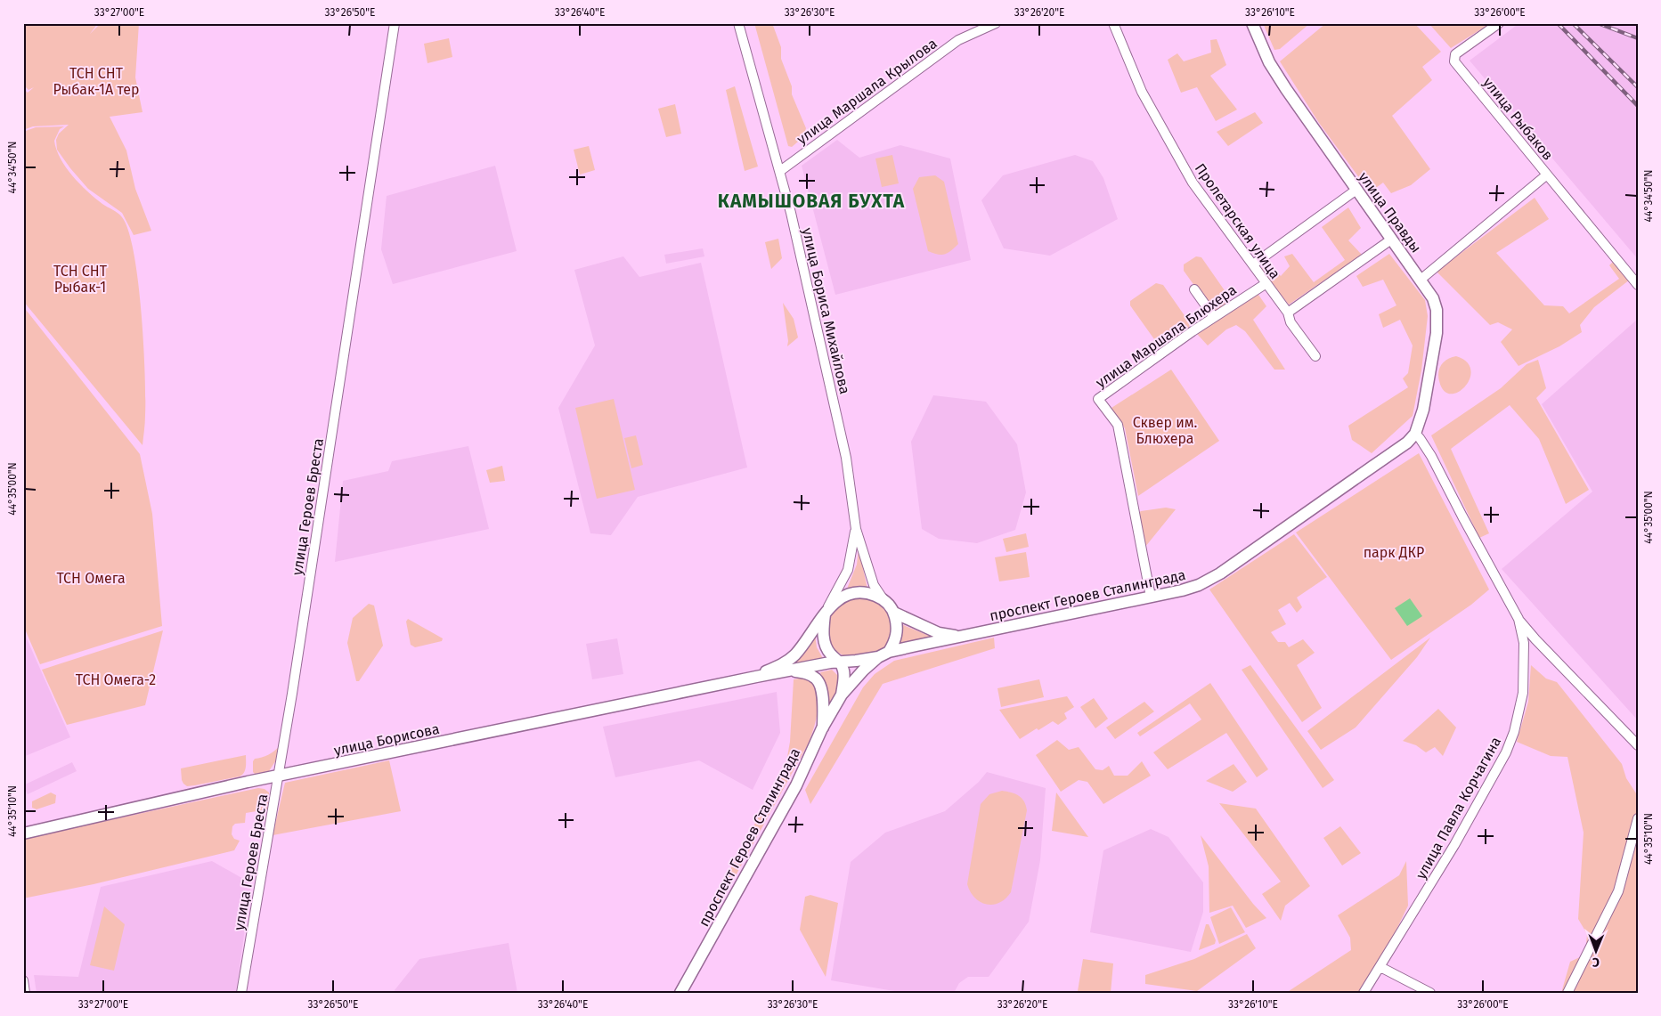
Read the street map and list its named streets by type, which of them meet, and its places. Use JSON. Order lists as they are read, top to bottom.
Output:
{
  "streets": {
    "main road": ["улица Правды", "проспект Героев Сталинграда", "улица Борисова"],
    "street": [
      "улица Маршала Крылова",
      "улица Рыбаков",
      "Пролетарская улица",
      "улица Бориса Михайлова",
      "улица Маршала Блюхера",
      "улица Героев Бреста",
      "улица Павла Корчагина"
    ]
  },
  "crossings": [
    ["улица Маршала Крылова", "улица Бориса Михайлова"],
    ["улица Рыбаков", "улица Правды"],
    ["улица Правды", "проспект Героев Сталинграда"],
    ["улица Правды", "улица Павла Корчагина"],
    ["Пролетарская улица", "улица Маршала Блюхера"],
    ["улица Бориса Михайлова", "проспект Героев Сталинграда"],
    ["улица Бориса Михайлова", "улица Борисова"],
    ["улица Маршала Блюхера", "проспект Героев Сталинграда"],
    ["улица Героев Бреста", "улица Борисова"],
    ["проспект Героев Сталинграда", "улица Борисова"],
    ["проспект Героев Сталинграда", "улица Павла Корчагина"]
  ],
  "districts": ["КАМЫШОВАЯ БУХТА"],
  "parks": [
    "ТСН СНТ Рыбак-1А тер",
    "ТСН СНТ Рыбак-1",
    "Сквер им. Блюхера",
    "парк ДКР",
    "ТСН Омега",
    "ТСН Омега-2"
  ],
  "north": "bottom",
  "coordinates": [
    "33°27'00\"E",
    "33°26'50\"E",
    "33°26'40\"E",
    "33°26'30\"E",
    "33°26'20\"E",
    "33°26'10\"E",
    "33°26'00\"E",
    "44°34'50\"N",
    "44°35'00\"N",
    "44°35'10\"N"
  ]
}
